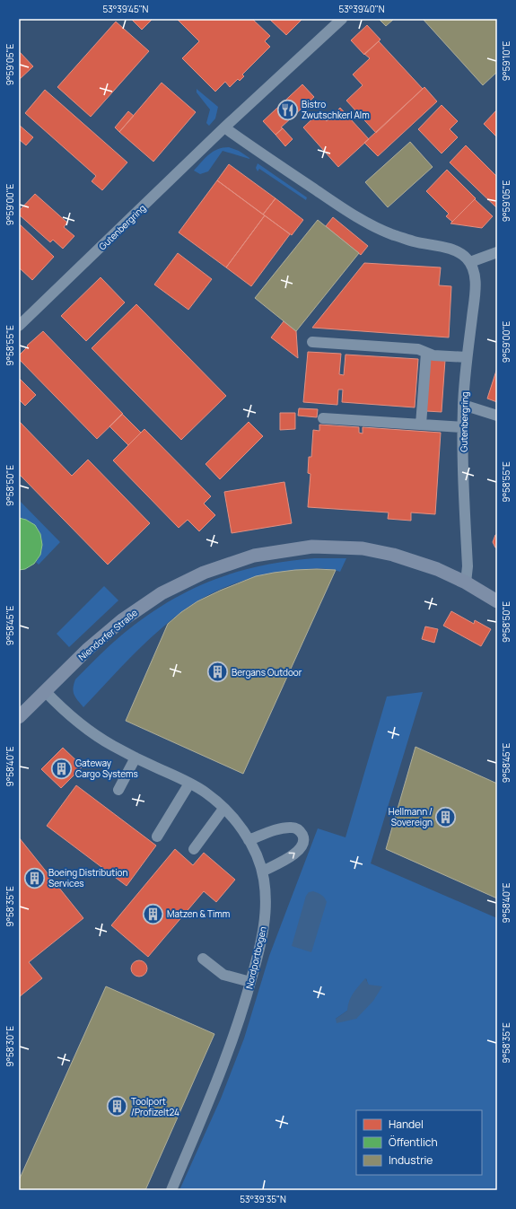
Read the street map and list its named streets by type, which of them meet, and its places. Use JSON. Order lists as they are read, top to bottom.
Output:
{
  "streets": {
    "main road": ["Niendorfer Straße"],
    "street": ["Gutenbergring", "Nordportbogen"]
  },
  "crossings": [
    ["Gutenbergring", "Niendorfer Straße"],
    ["Niendorfer Straße", "Nordportbogen"]
  ],
  "places": {
    "restaurant": ["Bistro Zwutschkerl Alm"],
    "building": [
      "Bergans Outdoor",
      "Gateway Cargo Systems",
      "Hellmann / Sovereign",
      "Boeing Distribution Services",
      "Matzen & Timm",
      "Toolport /Profizelt24"
    ]
  },
  "legend": ["Handel", "Öffentlich", "Industrie"],
  "coordinates": [
    "53°39'45\"N",
    "53°39'40\"N",
    "9°59'10\"E",
    "9°59'05\"E",
    "9°59'00\"E",
    "9°58'55\"E",
    "9°58'50\"E",
    "9°58'45\"E",
    "9°58'40\"E",
    "9°58'35\"E",
    "9°58'30\"E",
    "53°39'35\"N"
  ]
}
